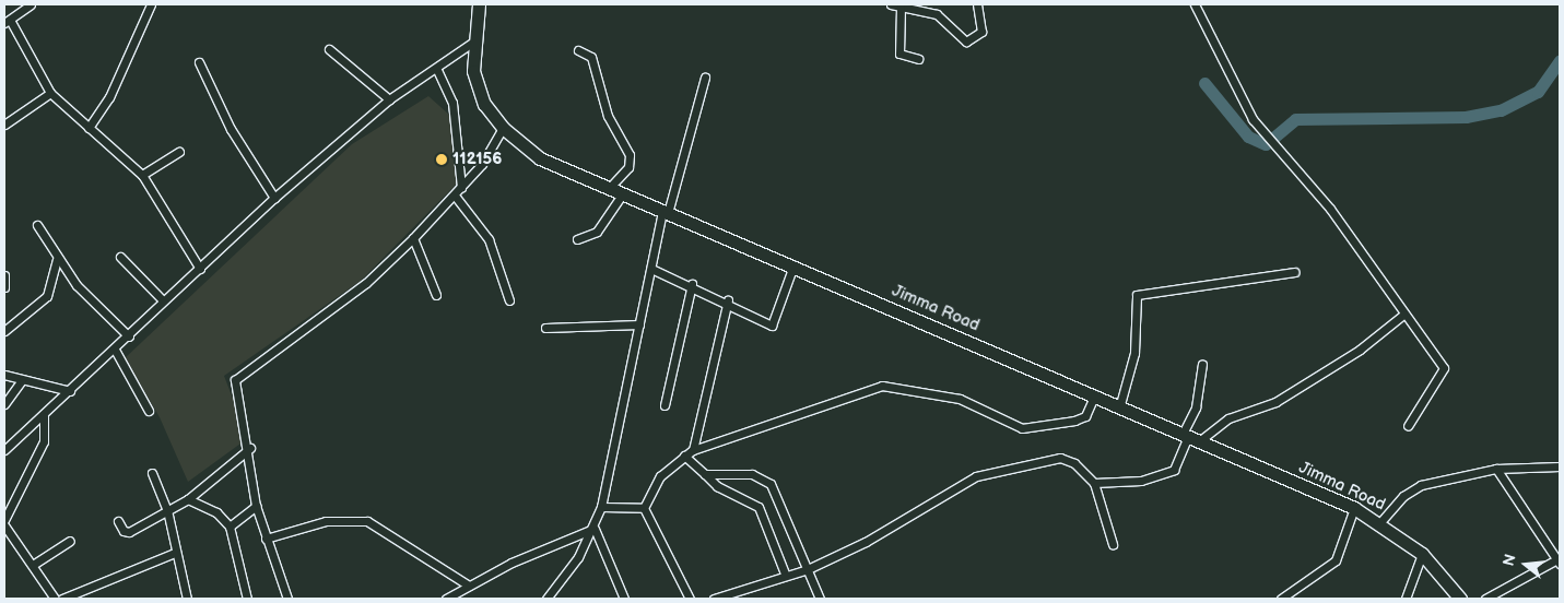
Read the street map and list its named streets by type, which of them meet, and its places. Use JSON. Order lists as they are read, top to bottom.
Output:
{
  "streets": {
    "highway": ["Jimma Road"]
  },
  "places": ["112156"],
  "north": "left"
}
